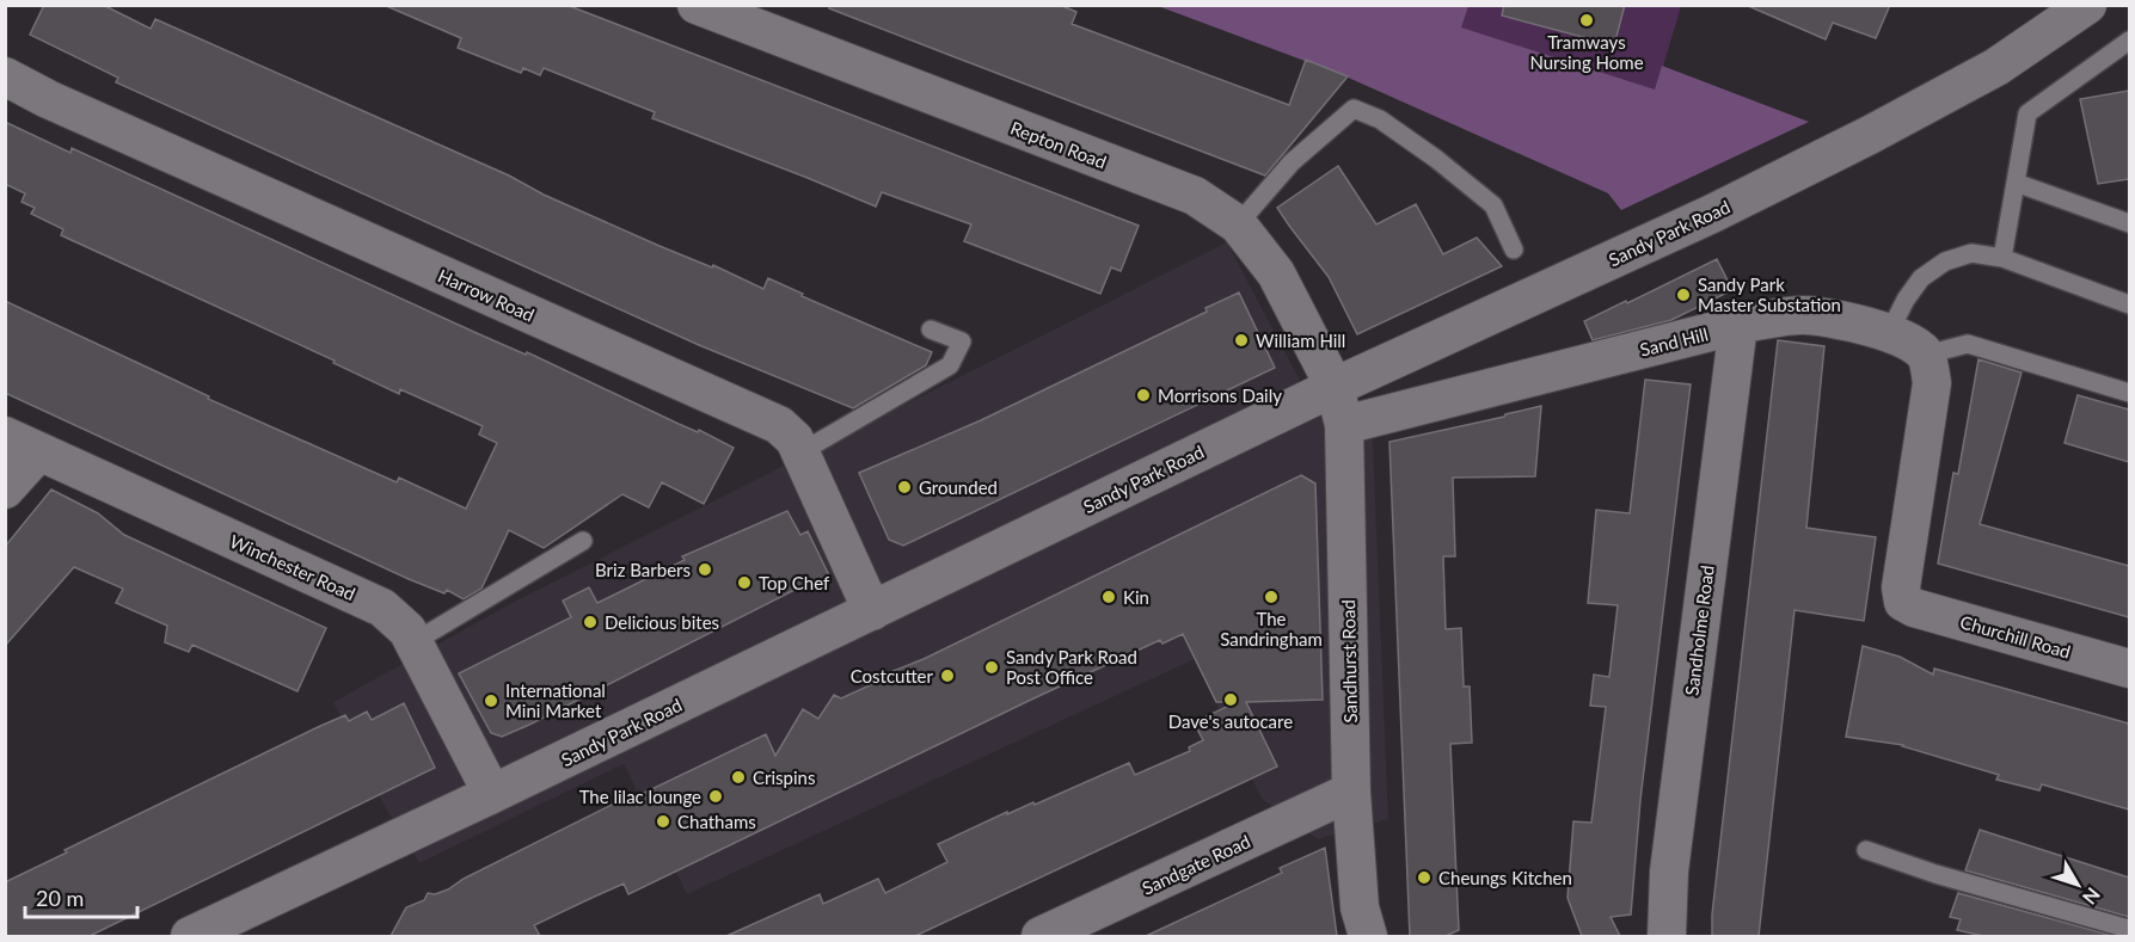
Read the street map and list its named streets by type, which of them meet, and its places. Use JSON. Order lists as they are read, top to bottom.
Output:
{
  "streets": {
    "street": [
      "Repton Road",
      "Sandy Park Road",
      "Harrow Road",
      "Sand Hill",
      "Winchester Road",
      "Sandholme Road",
      "Churchill Road",
      "Sandhurst Road",
      "Sandgate Road"
    ]
  },
  "crossings": [
    ["Repton Road", "Sandy Park Road"],
    ["Repton Road", "Sandhurst Road"],
    ["Sandy Park Road", "Harrow Road"],
    ["Sandy Park Road", "Winchester Road"],
    ["Sandy Park Road", "Sandhurst Road"],
    ["Sand Hill", "Sandholme Road"],
    ["Sand Hill", "Churchill Road"],
    ["Sand Hill", "Sandhurst Road"],
    ["Sandhurst Road", "Sandgate Road"]
  ],
  "places": [
    "Tramways Nursing Home",
    "Sandy Park Master Substation",
    "William Hill",
    "Morrisons Daily",
    "Grounded",
    "Briz Barbers",
    "Top Chef",
    "Kin",
    "The Sandringham",
    "Delicious bites",
    "Sandy Park Road Post Office",
    "Costcutter",
    "Dave's autocare",
    "International Mini Market",
    "Crispins",
    "The lilac lounge",
    "Chathams",
    "Cheungs Kitchen"
  ],
  "scale_bar": "20 m",
  "north": "bottom right"
}
